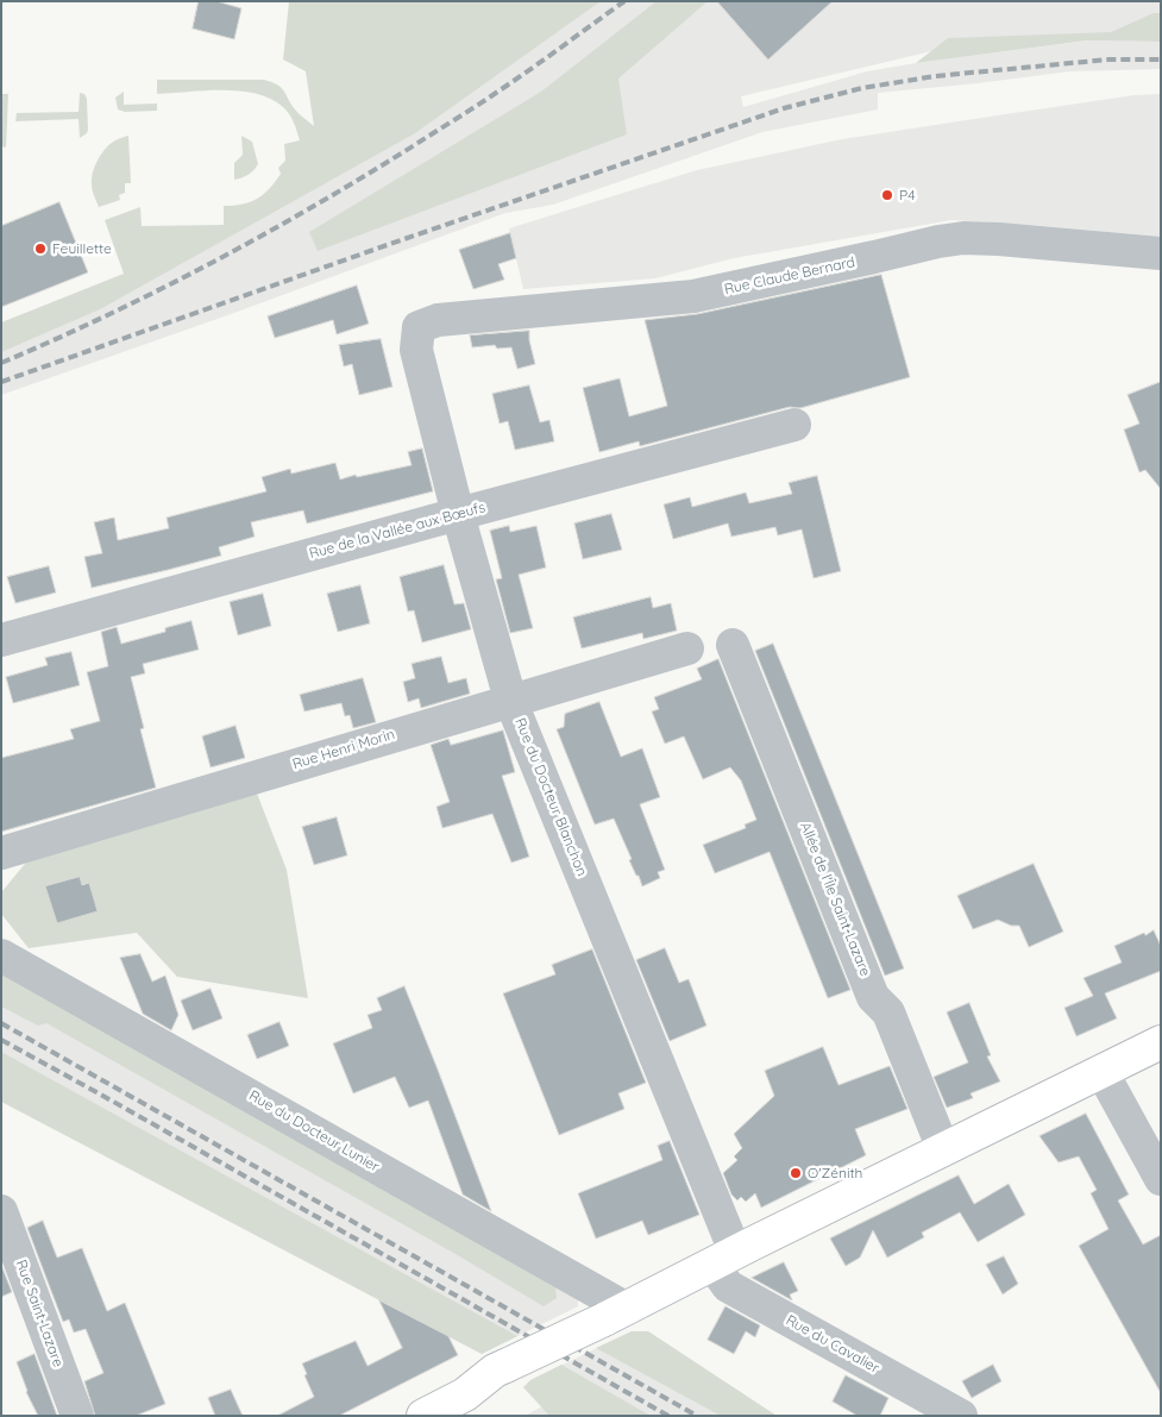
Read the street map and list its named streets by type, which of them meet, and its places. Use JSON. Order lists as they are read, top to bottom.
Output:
{
  "streets": {
    "street": [
      "Rue Claude Bernard",
      "Rue de la Vallée aux Bœufs",
      "Rue Henri Morin",
      "Rue du Docteur Blanchon",
      "Allée de l'Île Saint-Lazare",
      "Rue du Docteur Lunier",
      "Rue Saint-Lazare",
      "Rue du Cavalier"
    ]
  },
  "crossings": [
    ["Rue Claude Bernard", "Rue du Docteur Blanchon"],
    ["Rue de la Vallée aux Bœufs", "Rue du Docteur Blanchon"],
    ["Rue Henri Morin", "Rue du Docteur Blanchon"],
    ["Rue du Docteur Blanchon", "Rue du Cavalier"]
  ],
  "places": ["P4", "Feuillette", "O'Zénith"]
}
